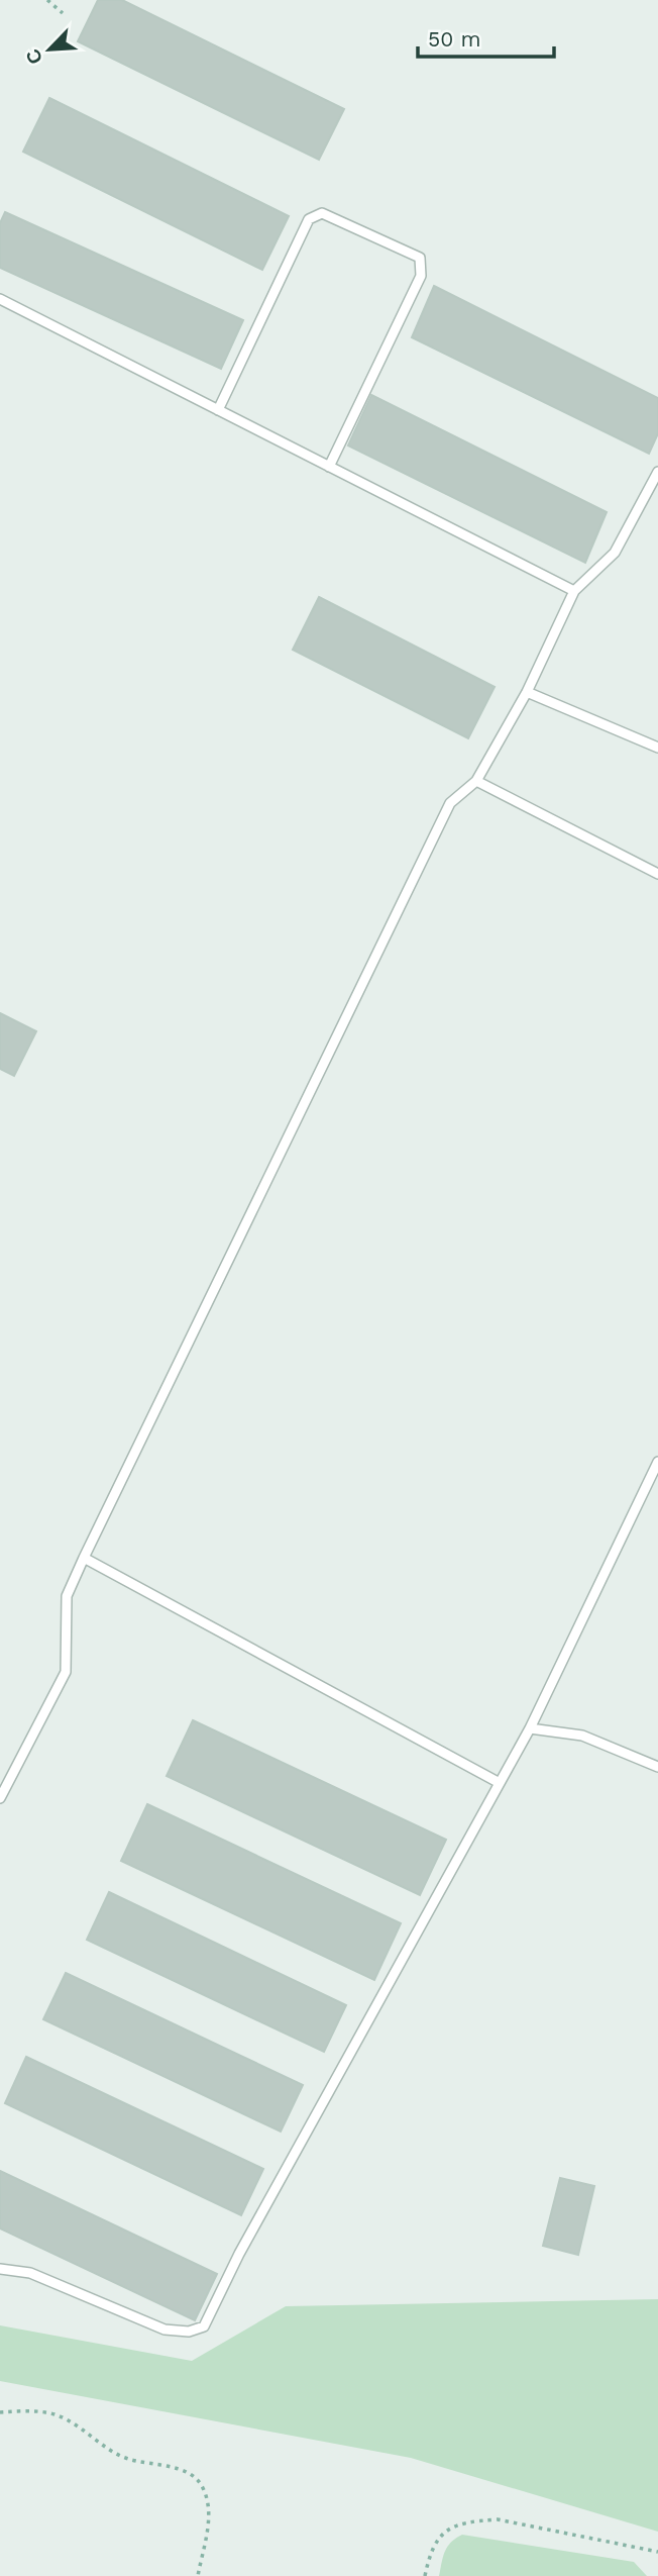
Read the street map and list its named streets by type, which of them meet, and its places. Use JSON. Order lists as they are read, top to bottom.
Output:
{
  "scale_bar": "50 m",
  "north": "bottom left"
}
